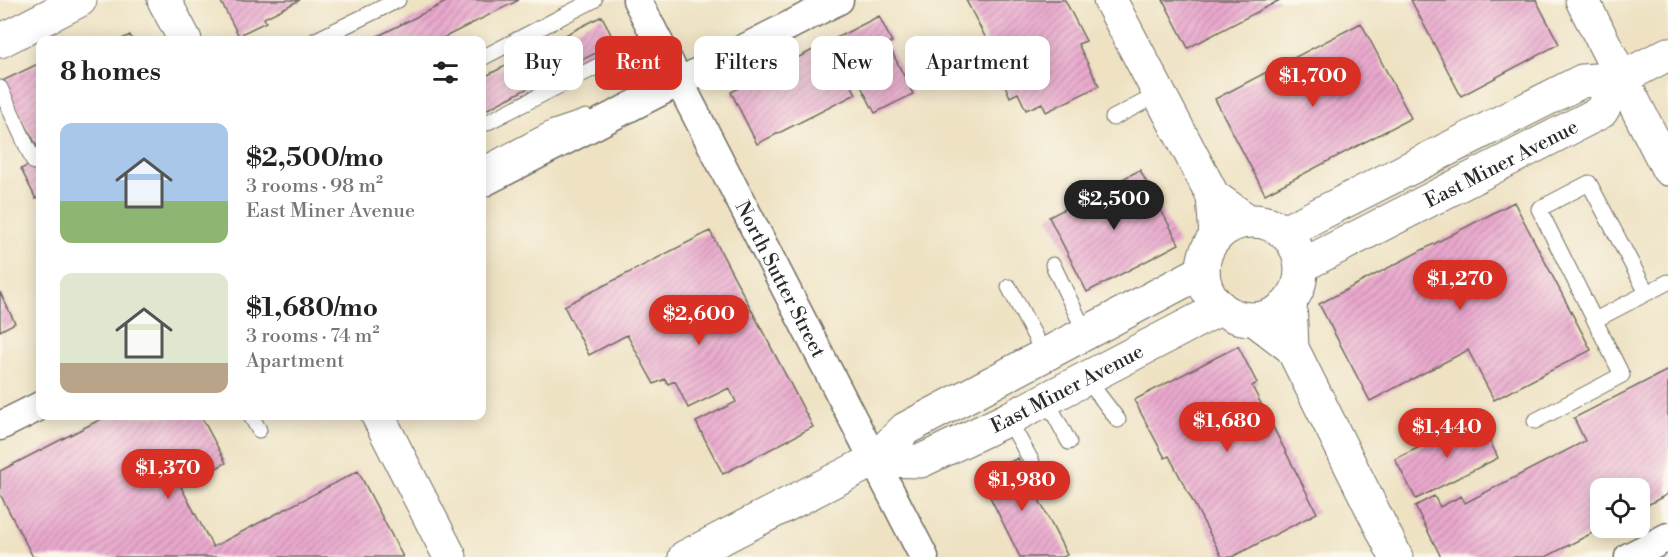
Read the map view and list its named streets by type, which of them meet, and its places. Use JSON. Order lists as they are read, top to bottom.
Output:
{
  "streets": {
    "main road": ["East Miner Avenue"],
    "street": ["North Sutter Street"]
  },
  "crossings": [
    ["East Miner Avenue", "North Sutter Street"]
  ],
  "page": {
    "chip": [
      "Buy",
      "Rent",
      "Filters",
      "New",
      "Apartment"
    ],
    "heading": "8 homes",
    "price": [
      "$1,700",
      "$2,500",
      "$1,270",
      "$2,600",
      "$1,680",
      "$1,440",
      "$1,370",
      "$1,980"
    ],
    "list": [
      {
        "name": "$2,500/mo",
        "note": "3 rooms · 98 m² · East Miner Avenue"
      },
      {
        "name": "$1,680/mo",
        "note": "3 rooms · 74 m² · Apartment"
      }
    ]
  }
}
